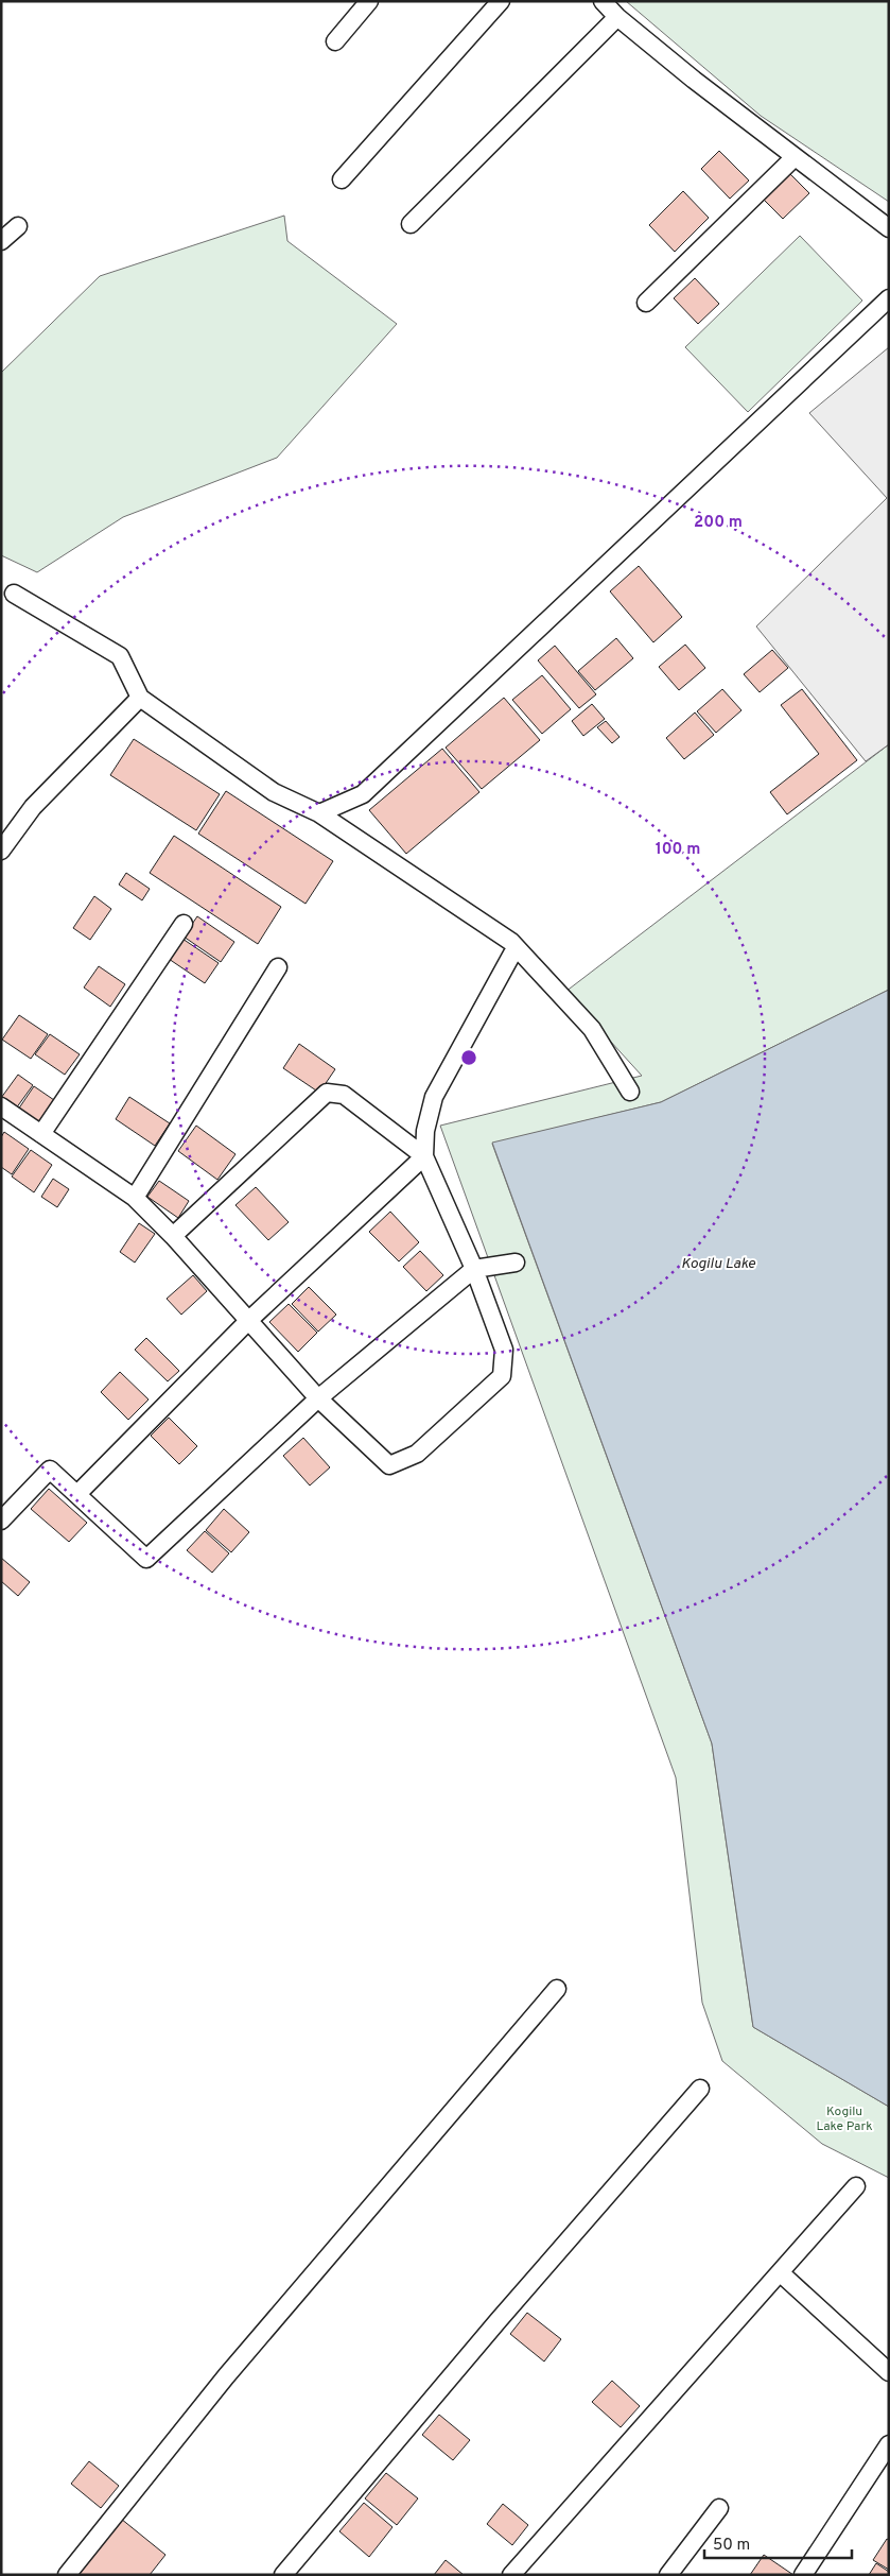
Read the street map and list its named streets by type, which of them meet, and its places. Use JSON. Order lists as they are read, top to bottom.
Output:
{
  "water": ["Kogilu Lake"],
  "parks": ["Kogilu Lake Park"],
  "scale_bar": "50 m",
  "rings": ["200 m", "100 m"]
}
